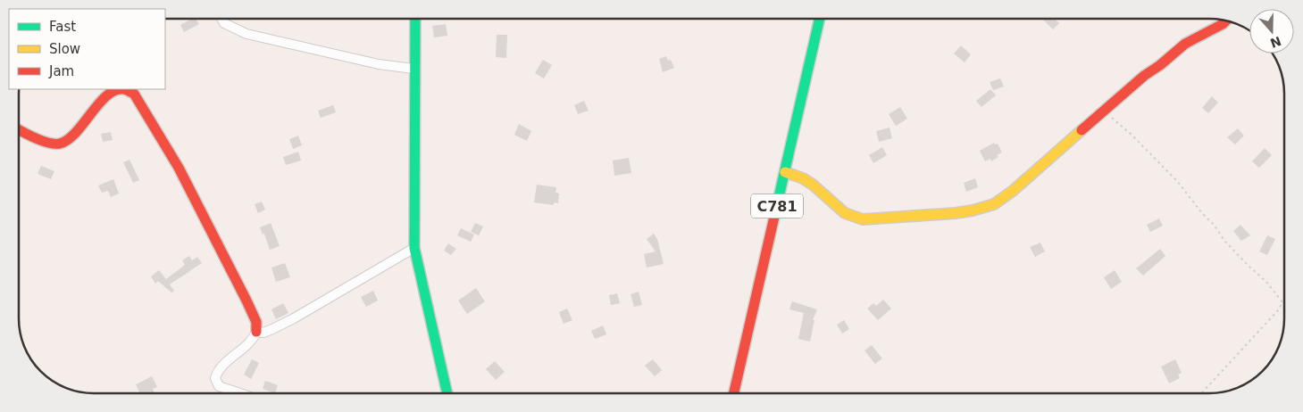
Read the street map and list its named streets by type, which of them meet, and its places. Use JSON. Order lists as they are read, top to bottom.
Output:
{
  "streets": {
    "street": ["C781"]
  },
  "legend": ["Fast", "Slow", "Jam"],
  "north": "bottom"
}
